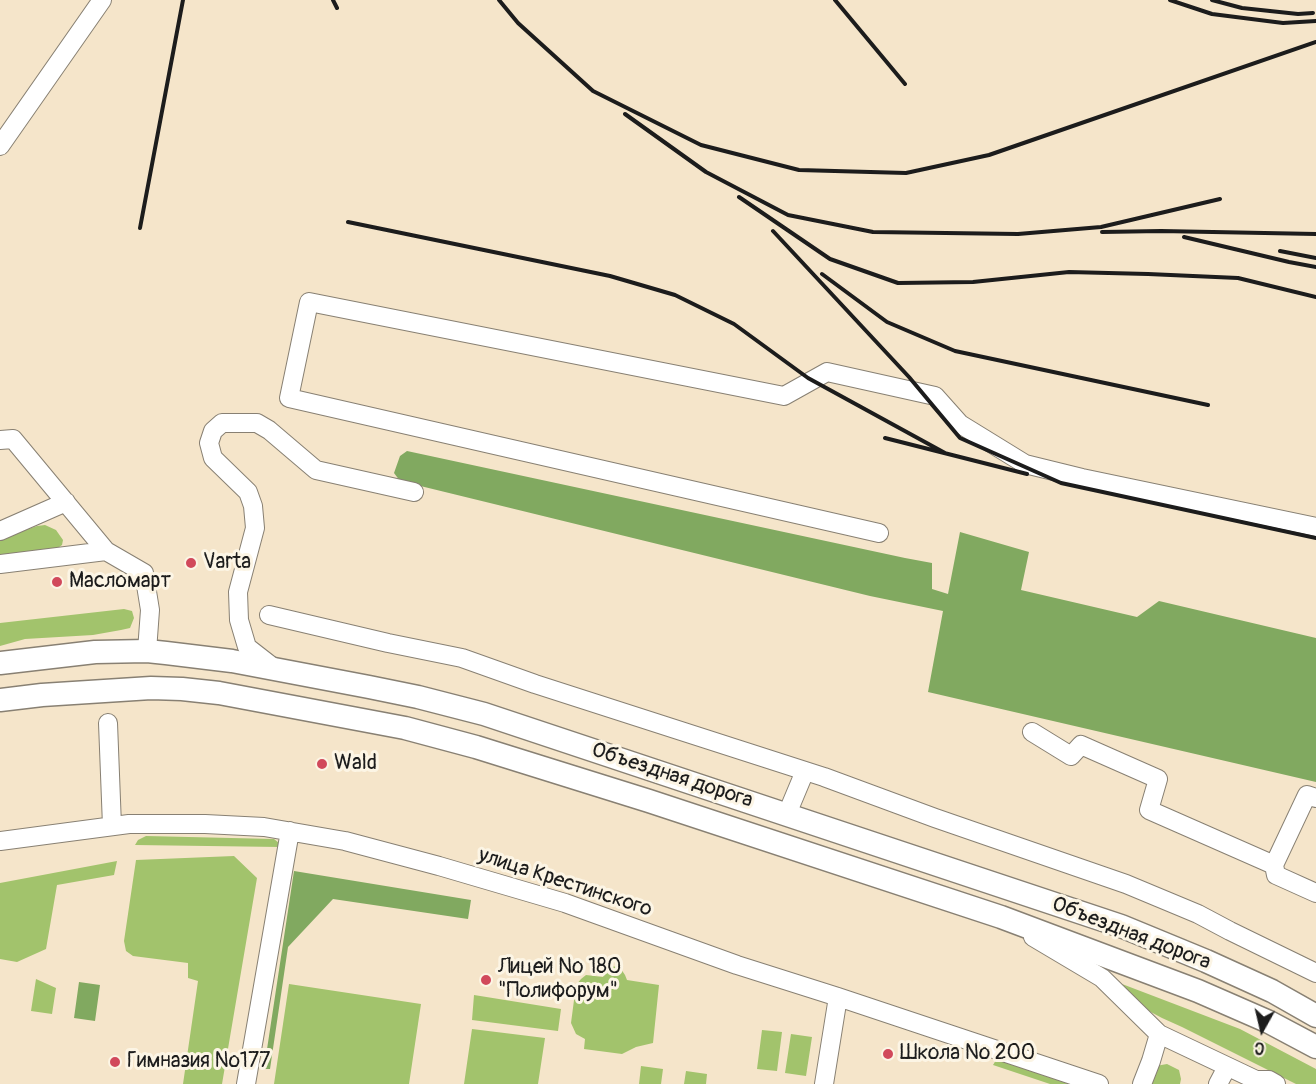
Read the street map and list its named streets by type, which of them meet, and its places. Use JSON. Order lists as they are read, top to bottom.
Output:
{
  "streets": {
    "main road": ["Объездная дорога"],
    "street": ["улица Крестинского"]
  },
  "places": [
    "Varta",
    "Масломарт",
    "Wald",
    "Лицей № 180 \"Полифорум\"",
    "Школа № 200",
    "Гимназия №177"
  ],
  "north": "bottom"
}
